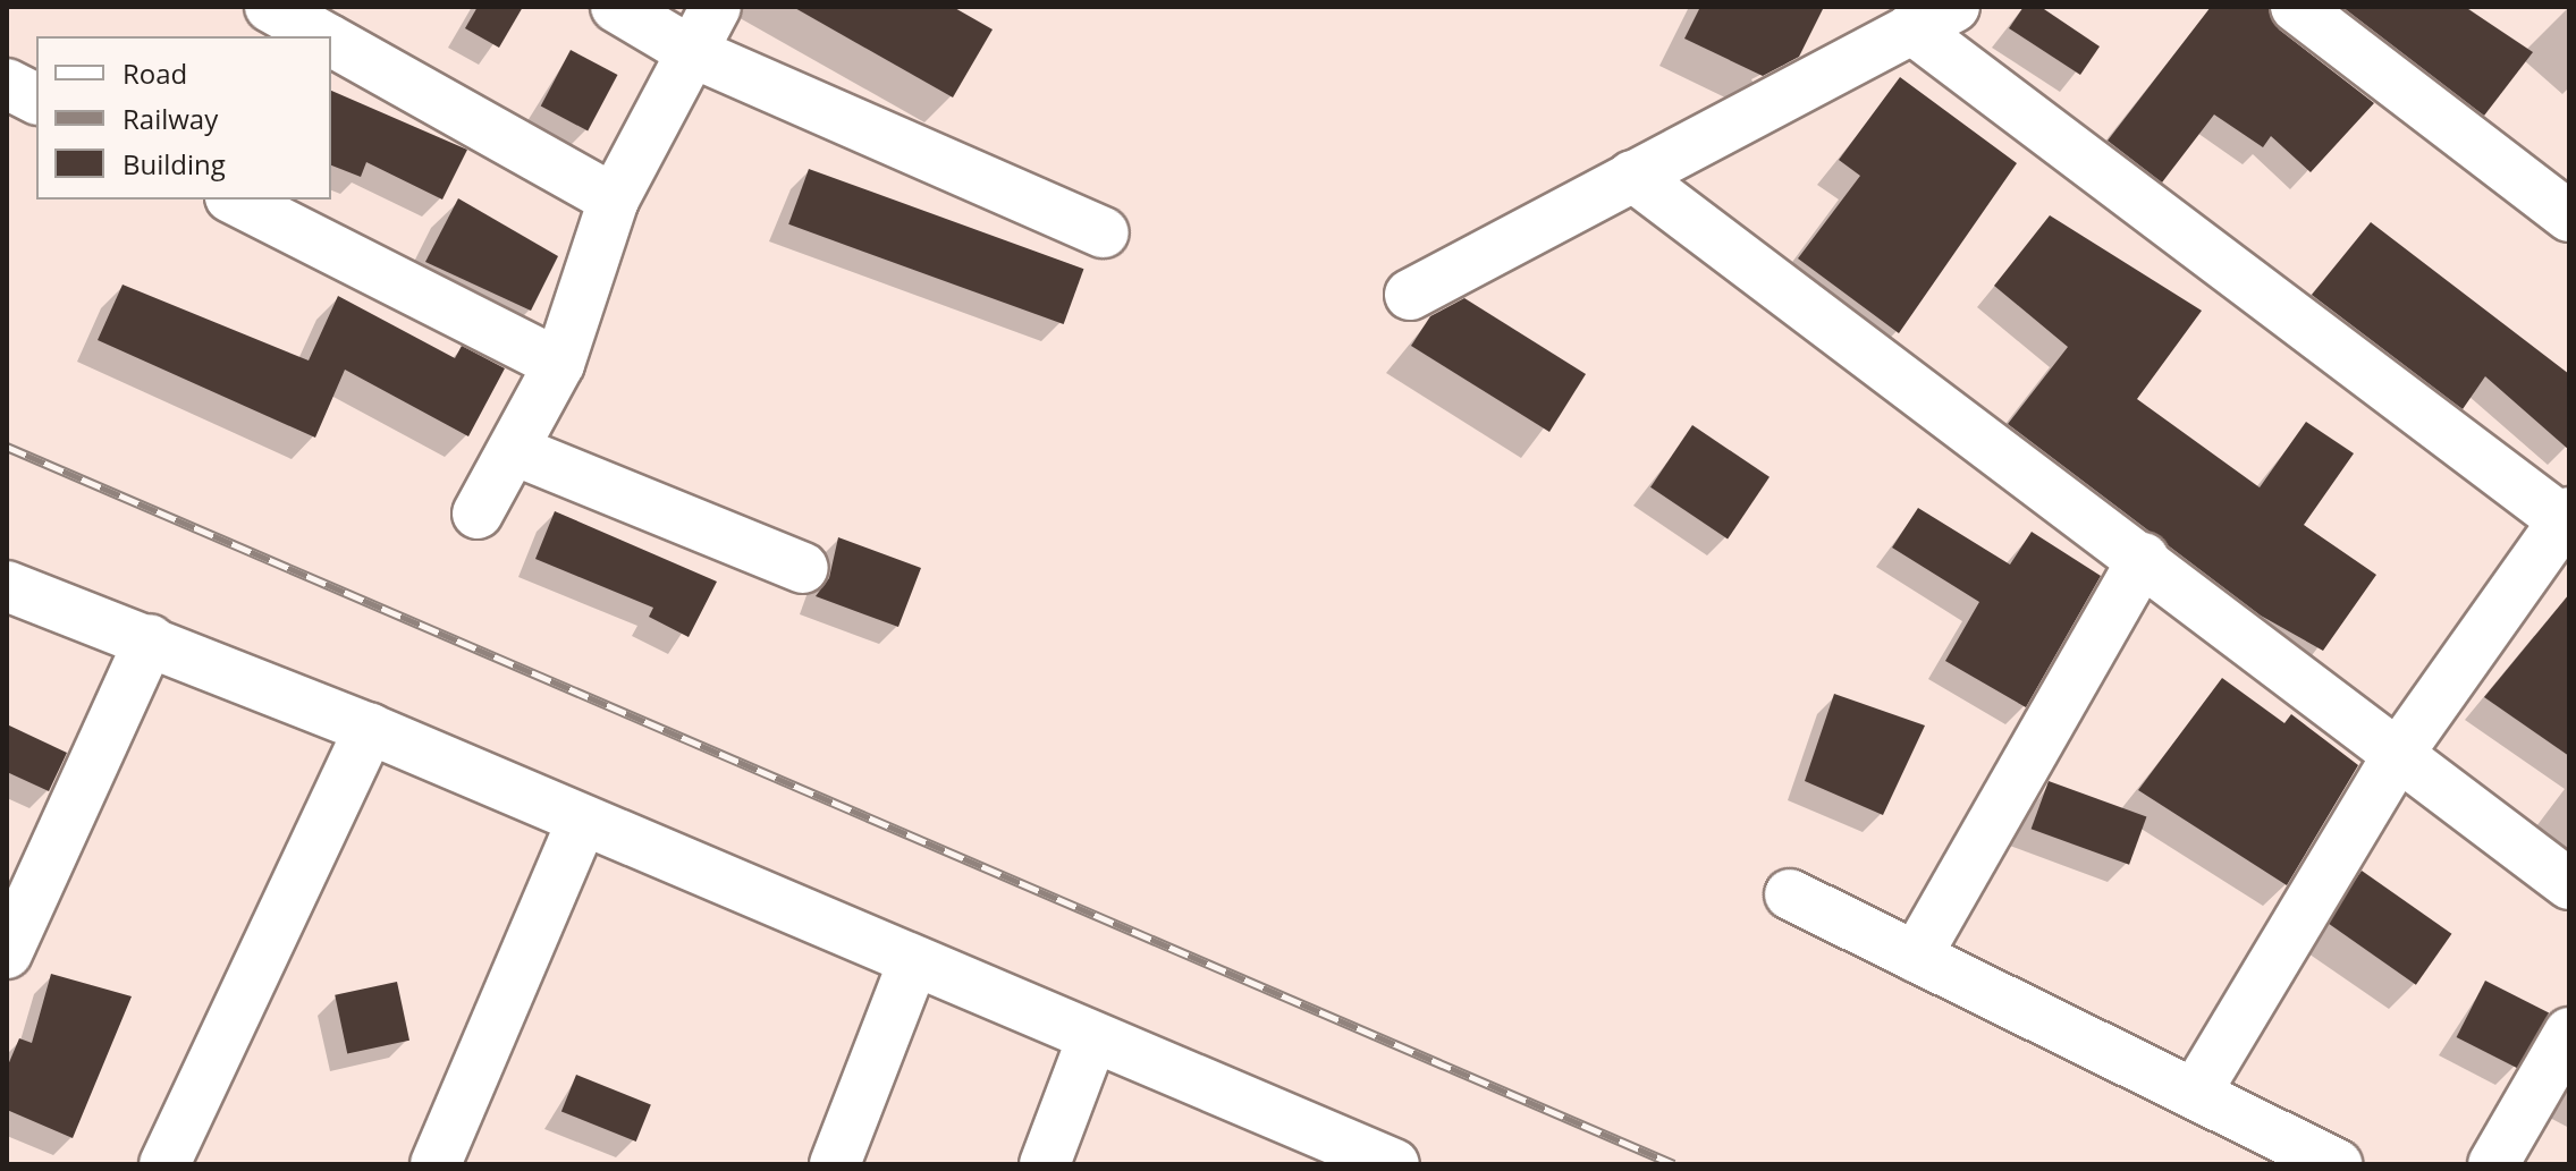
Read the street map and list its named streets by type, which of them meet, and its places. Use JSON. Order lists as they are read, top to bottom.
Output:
{
  "legend": ["Road", "Railway", "Building"]
}
